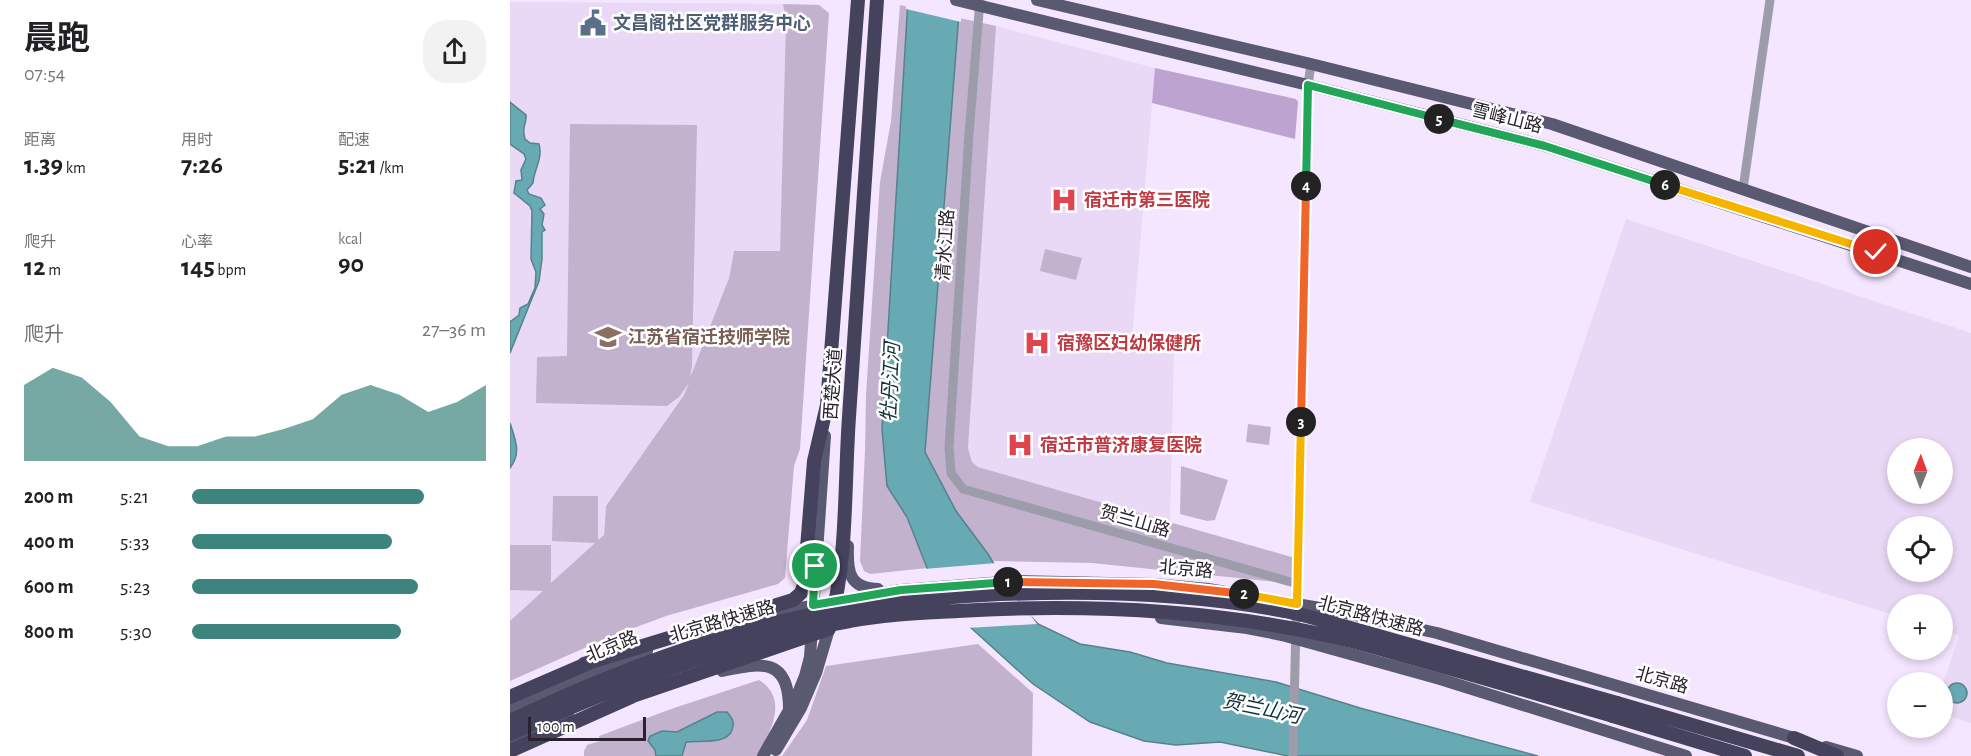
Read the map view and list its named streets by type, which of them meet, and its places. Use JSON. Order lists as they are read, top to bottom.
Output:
{
  "streets": {
    "highway": ["西楚大道", "北京路快速路"],
    "main road": ["雪峰山路", "北京路"],
    "street": ["清水江路", "贺兰山路"]
  },
  "crossings": [
    ["雪峰山路", "清水江路"],
    ["清水江路", "贺兰山路"],
    ["西楚大道", "北京路"]
  ],
  "water": ["牡丹江河", "贺兰山河"],
  "places": {
    "public building": ["文昌阁社区党群服务中心"],
    "hospital": ["宿迁市第三医院", "宿豫区妇幼保健所", "宿迁市普济康复医院"],
    "school or university": ["江苏省宿迁技师学院"]
  },
  "scale_bar": "100 m",
  "north": "top",
  "page": {
    "heading": ["晨跑", "07:54"],
    "stats": [
      ["距离", "1.39 km"],
      ["用时", "7:26"],
      ["配速", "5:21 /km"],
      ["爬升", "12 m"],
      ["心率", "145 bpm"],
      ["kcal", "90"]
    ],
    "pins": [
      "5",
      "6",
      "4",
      "3",
      "1",
      "2"
    ],
    "chart": ["爬升", "27–36 m"],
    "map_buttons": ["+", "−"],
    "list": [
      {
        "name": "200 m",
        "note": "5:21"
      },
      {
        "name": "400 m",
        "note": "5:33"
      },
      {
        "name": "600 m",
        "note": "5:23"
      },
      {
        "name": "800 m",
        "note": "5:30"
      }
    ],
    "scale": "100 m"
  }
}
